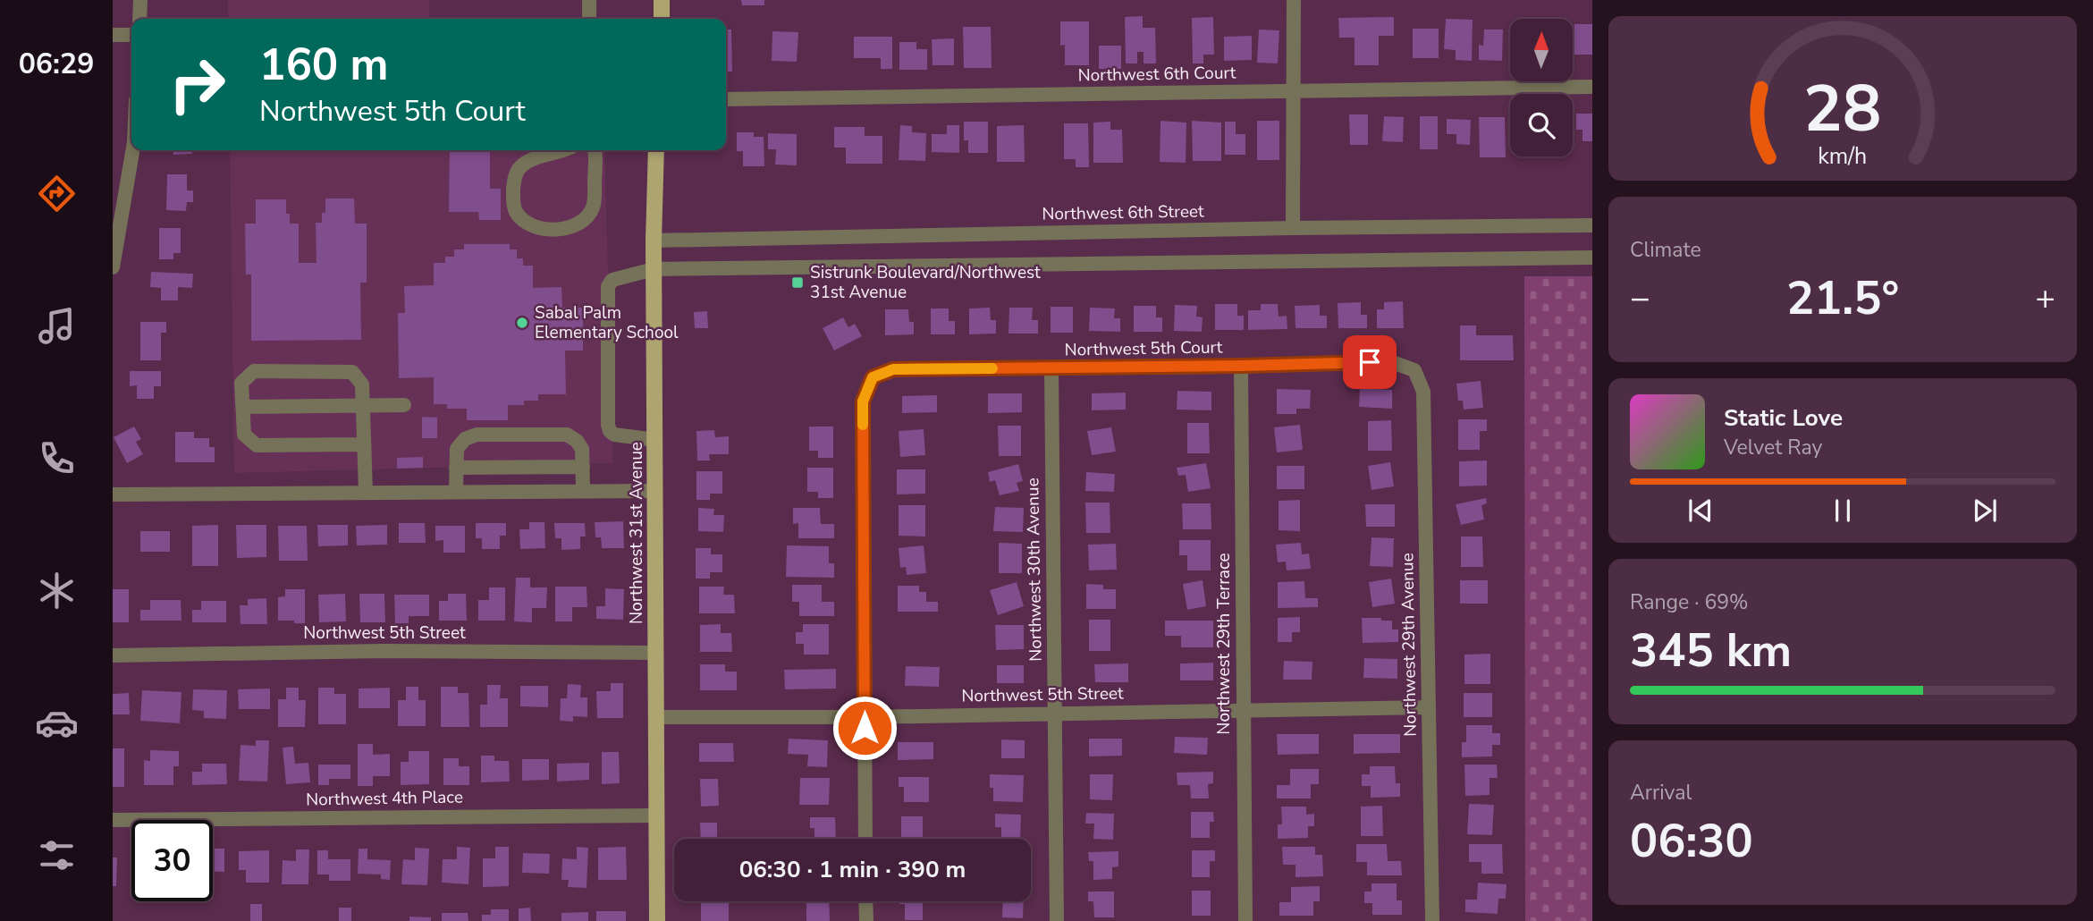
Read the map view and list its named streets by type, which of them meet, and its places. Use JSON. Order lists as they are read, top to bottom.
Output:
{
  "streets": {
    "main road": ["Northwest 31st Avenue"],
    "street": [
      "Northwest 6th Court",
      "Northwest 6th Street",
      "Northwest 5th Court",
      "Northwest 30th Avenue",
      "Northwest 5th Street",
      "Northwest 29th Terrace",
      "Northwest 29th Avenue",
      "Northwest 4th Place"
    ]
  },
  "crossings": [
    ["Northwest 6th Street", "Northwest 31st Avenue"],
    ["Northwest 5th Court", "Northwest 30th Avenue"],
    ["Northwest 5th Court", "Northwest 5th Street"],
    ["Northwest 5th Court", "Northwest 29th Terrace"],
    ["Northwest 5th Court", "Northwest 29th Avenue"],
    ["Northwest 31st Avenue", "Northwest 5th Street"],
    ["Northwest 31st Avenue", "Northwest 4th Place"],
    ["Northwest 30th Avenue", "Northwest 5th Street"],
    ["Northwest 5th Street", "Northwest 29th Terrace"],
    ["Northwest 5th Street", "Northwest 29th Avenue"]
  ],
  "places": {
    "transit": ["Sistrunk Boulevard/Northwest 31st Avenue"],
    "other": ["Sabal Palm Elementary School"]
  },
  "north": "top",
  "page": {
    "tabs": "06:29",
    "turn": ["160 m", "Northwest 5th Court"],
    "tile": [
      "Climate",
      ["Range · 69%", "345 km"],
      ["Arrival", "06:30"]
    ],
    "heat": ["−", "21.5°", "+"],
    "song": ["Static Love", "Velvet Ray"],
    "limit": "30",
    "trip": "06:30 · 1 min · 390 m",
    "gauge": ["28", "km/h"]
  }
}
